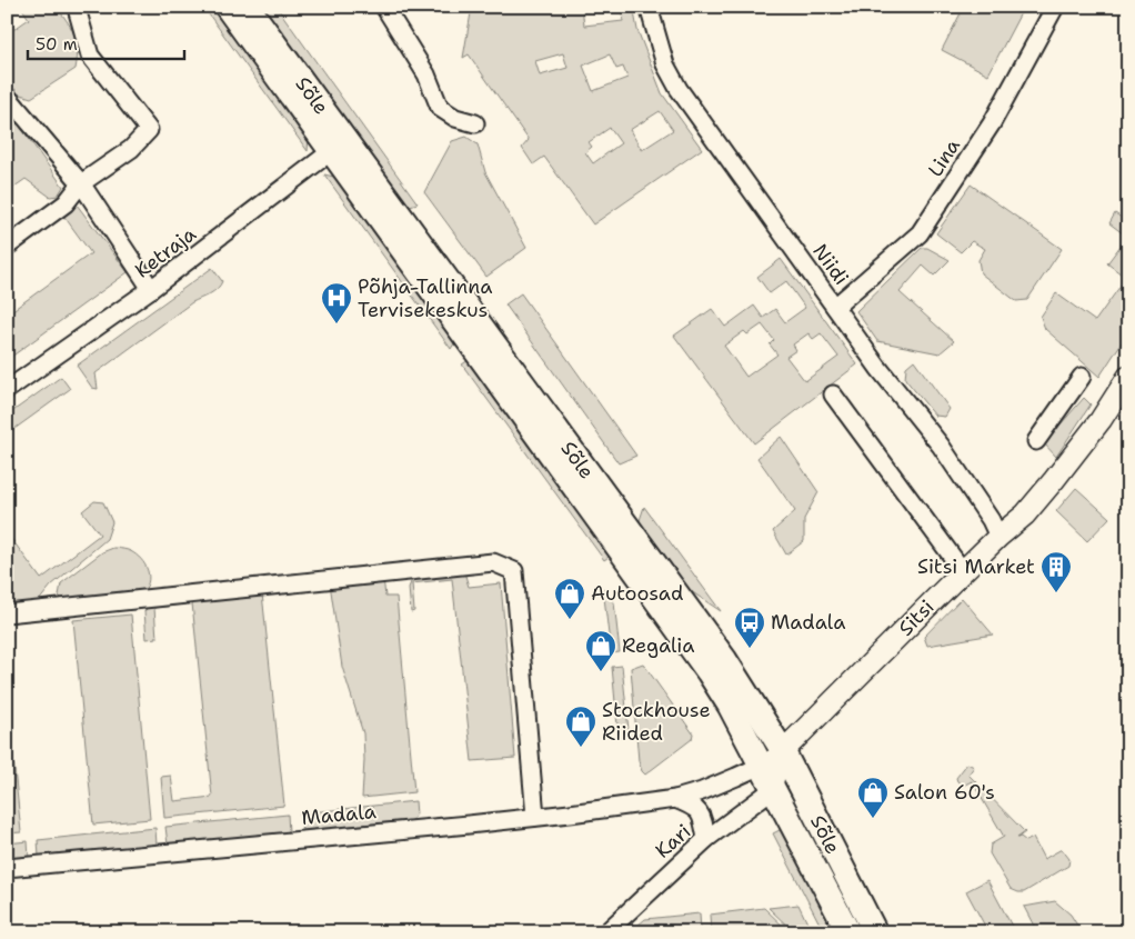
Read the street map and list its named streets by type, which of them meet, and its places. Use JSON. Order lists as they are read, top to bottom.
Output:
{
  "streets": {
    "main road": ["Sõle"],
    "street": [
      "Lina",
      "Ketraja",
      "Niidi",
      "Sitsi",
      "Madala",
      "Kari"
    ]
  },
  "crossings": [
    ["Sõle", "Ketraja"],
    ["Sõle", "Sitsi"],
    ["Sõle", "Madala"],
    ["Sõle", "Kari"],
    ["Lina", "Niidi"],
    ["Niidi", "Sitsi"],
    ["Sitsi", "Madala"]
  ],
  "places": {
    "hospital": ["Põhja-Tallinna Tervisekeskus"],
    "building": ["Sitsi Market"],
    "shop": [
      "Autoosad",
      "Regalia",
      "Stockhouse Riided",
      "Salon 60's"
    ],
    "bus stop": ["Madala"]
  },
  "scale_bar": "50 m"
}
